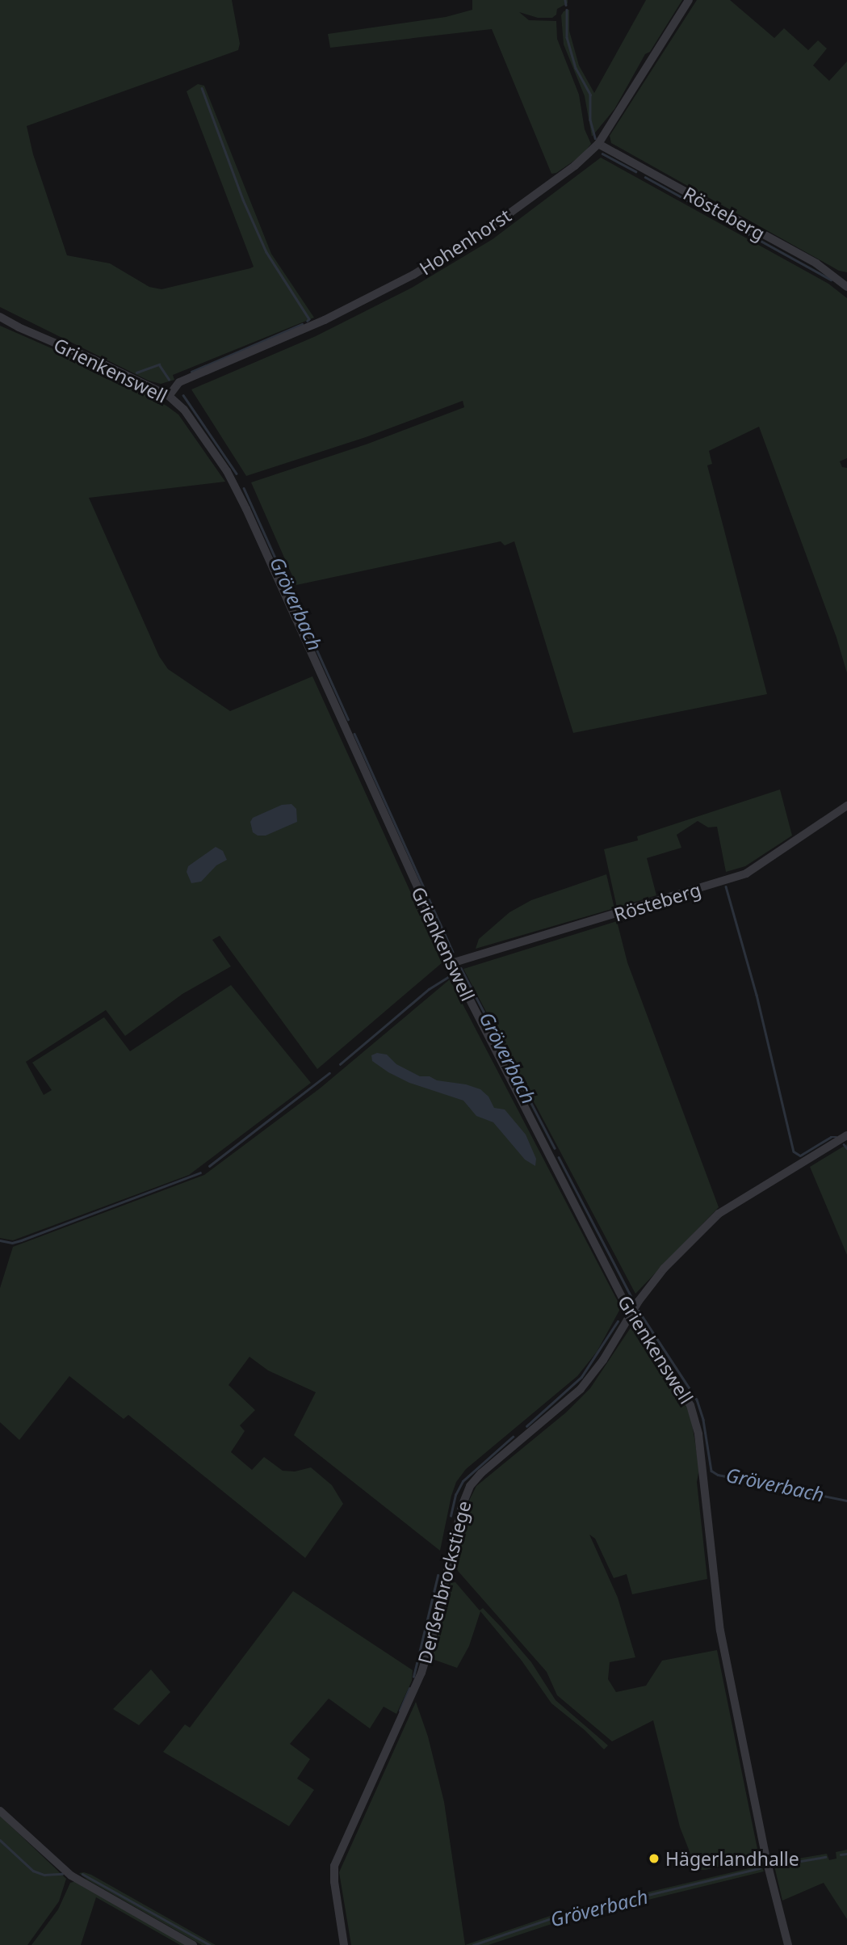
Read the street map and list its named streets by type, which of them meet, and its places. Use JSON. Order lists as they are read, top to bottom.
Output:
{
  "streets": {
    "street": [
      "Rösteberg",
      "Hohenhorst",
      "Grienkenswell",
      "Derßenbrockstiege"
    ]
  },
  "crossings": [
    ["Rösteberg", "Hohenhorst"],
    ["Rösteberg", "Grienkenswell"],
    ["Hohenhorst", "Grienkenswell"],
    ["Grienkenswell", "Derßenbrockstiege"]
  ],
  "water": ["Gröverbach"],
  "places": ["Hägerlandhalle"]
}
